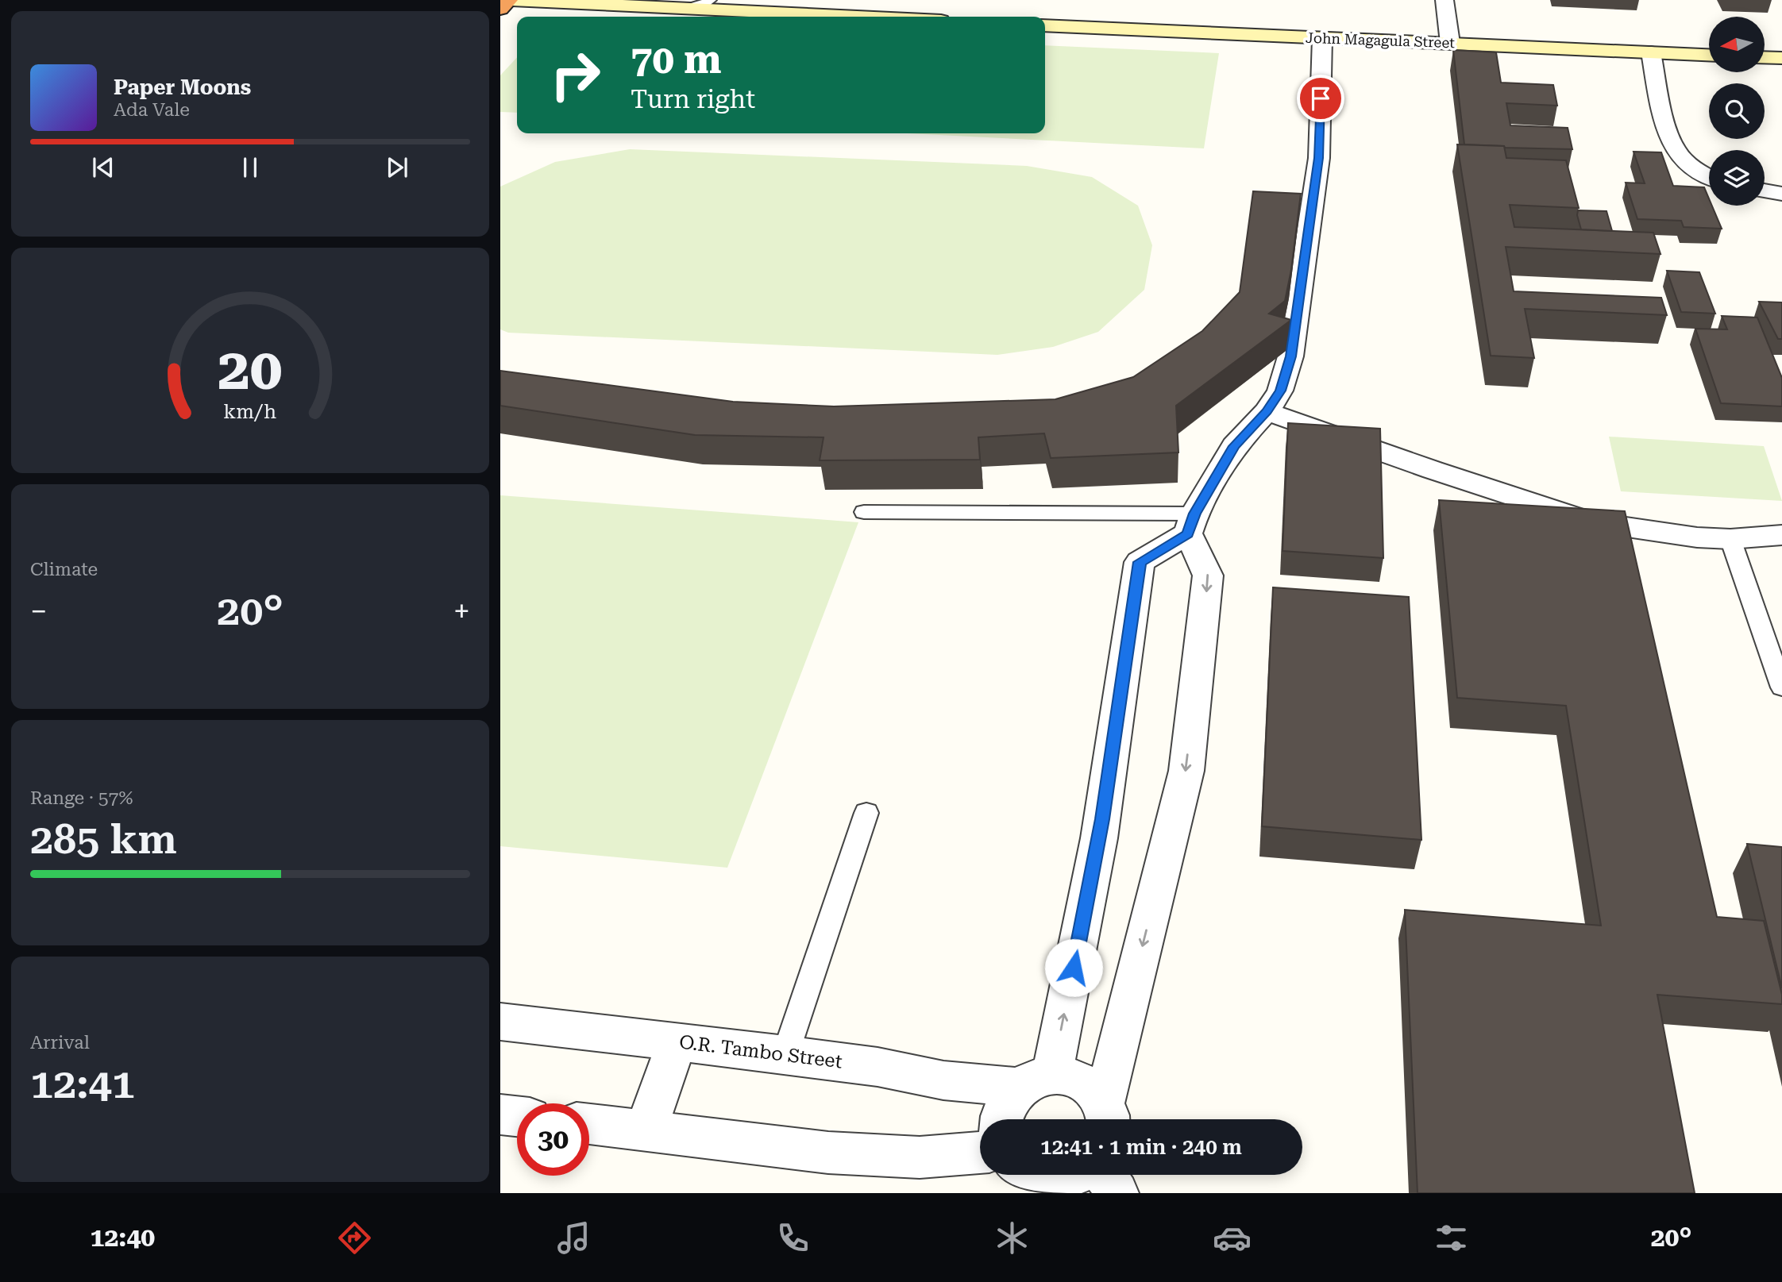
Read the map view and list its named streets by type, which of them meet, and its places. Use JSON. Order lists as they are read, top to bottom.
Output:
{
  "streets": {
    "street": ["John Magagula Street", "O.R. Tambo Street"]
  },
  "north": "left",
  "page": {
    "turn": ["70 m", "Turn right"],
    "song": ["Paper Moons", "Ada Vale"],
    "tile": [
      "Climate",
      ["Range · 57%", "285 km"],
      ["Arrival", "12:41"]
    ],
    "heat": ["−", "20°", "+"],
    "limit": "30",
    "trip": "12:41 · 1 min · 240 m",
    "tabs": ["12:40", "20°"],
    "gauge": ["20", "km/h"]
  }
}
